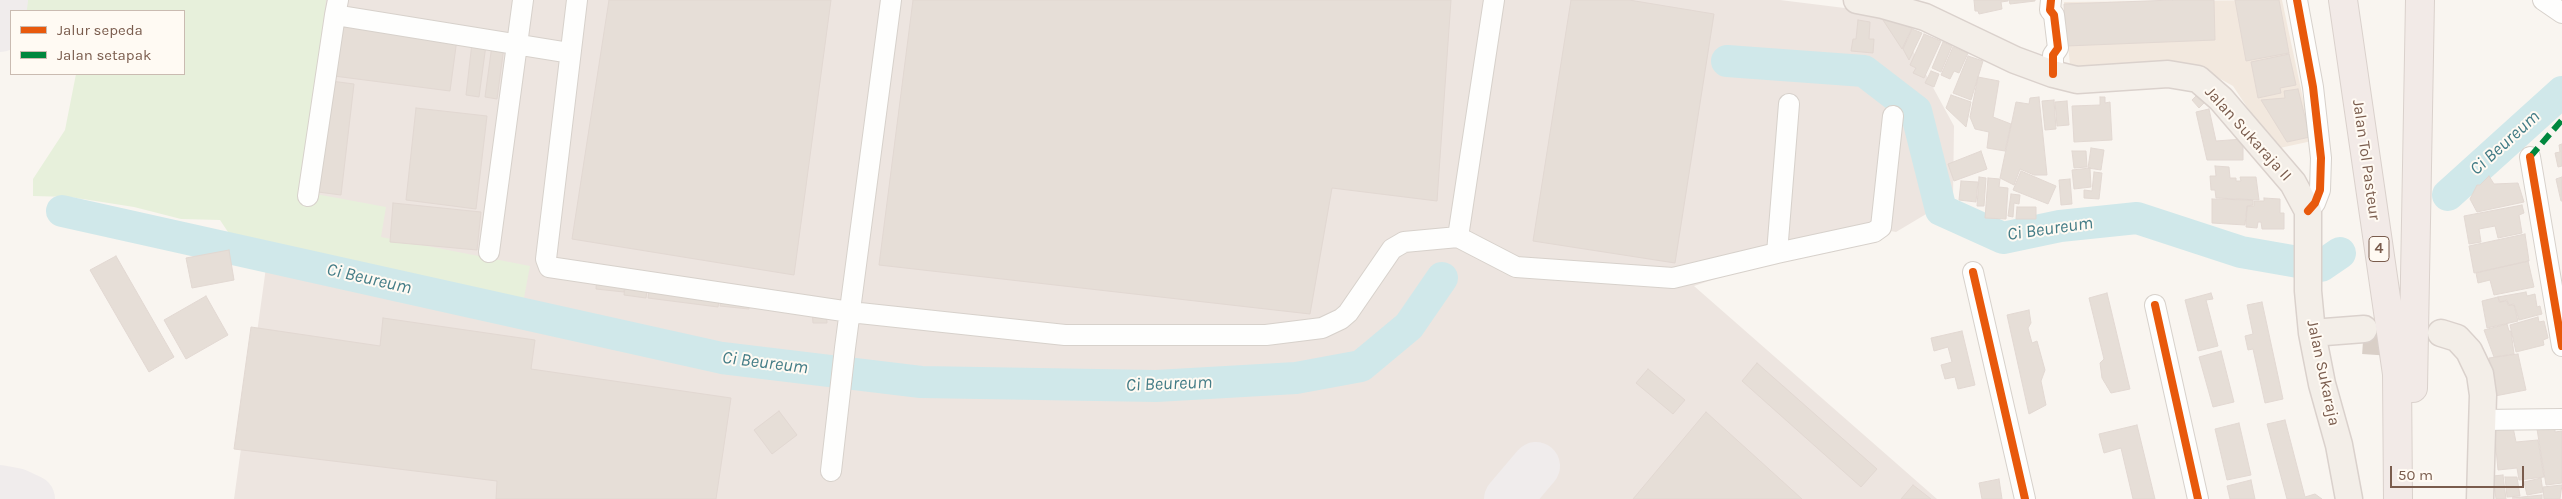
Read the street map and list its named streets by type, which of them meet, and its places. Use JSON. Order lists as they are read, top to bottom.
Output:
{
  "streets": {
    "highway": ["Jalan Tol Pasteur", "4"],
    "main road": ["Jalan Sukaraja II", "Jalan Sukaraja"]
  },
  "crossings": [
    ["Jalan Sukaraja II", "Jalan Sukaraja"]
  ],
  "water": ["Ci Beureum"],
  "legend": ["Jalur sepeda", "Jalan setapak"],
  "scale_bar": "50 m"
}
